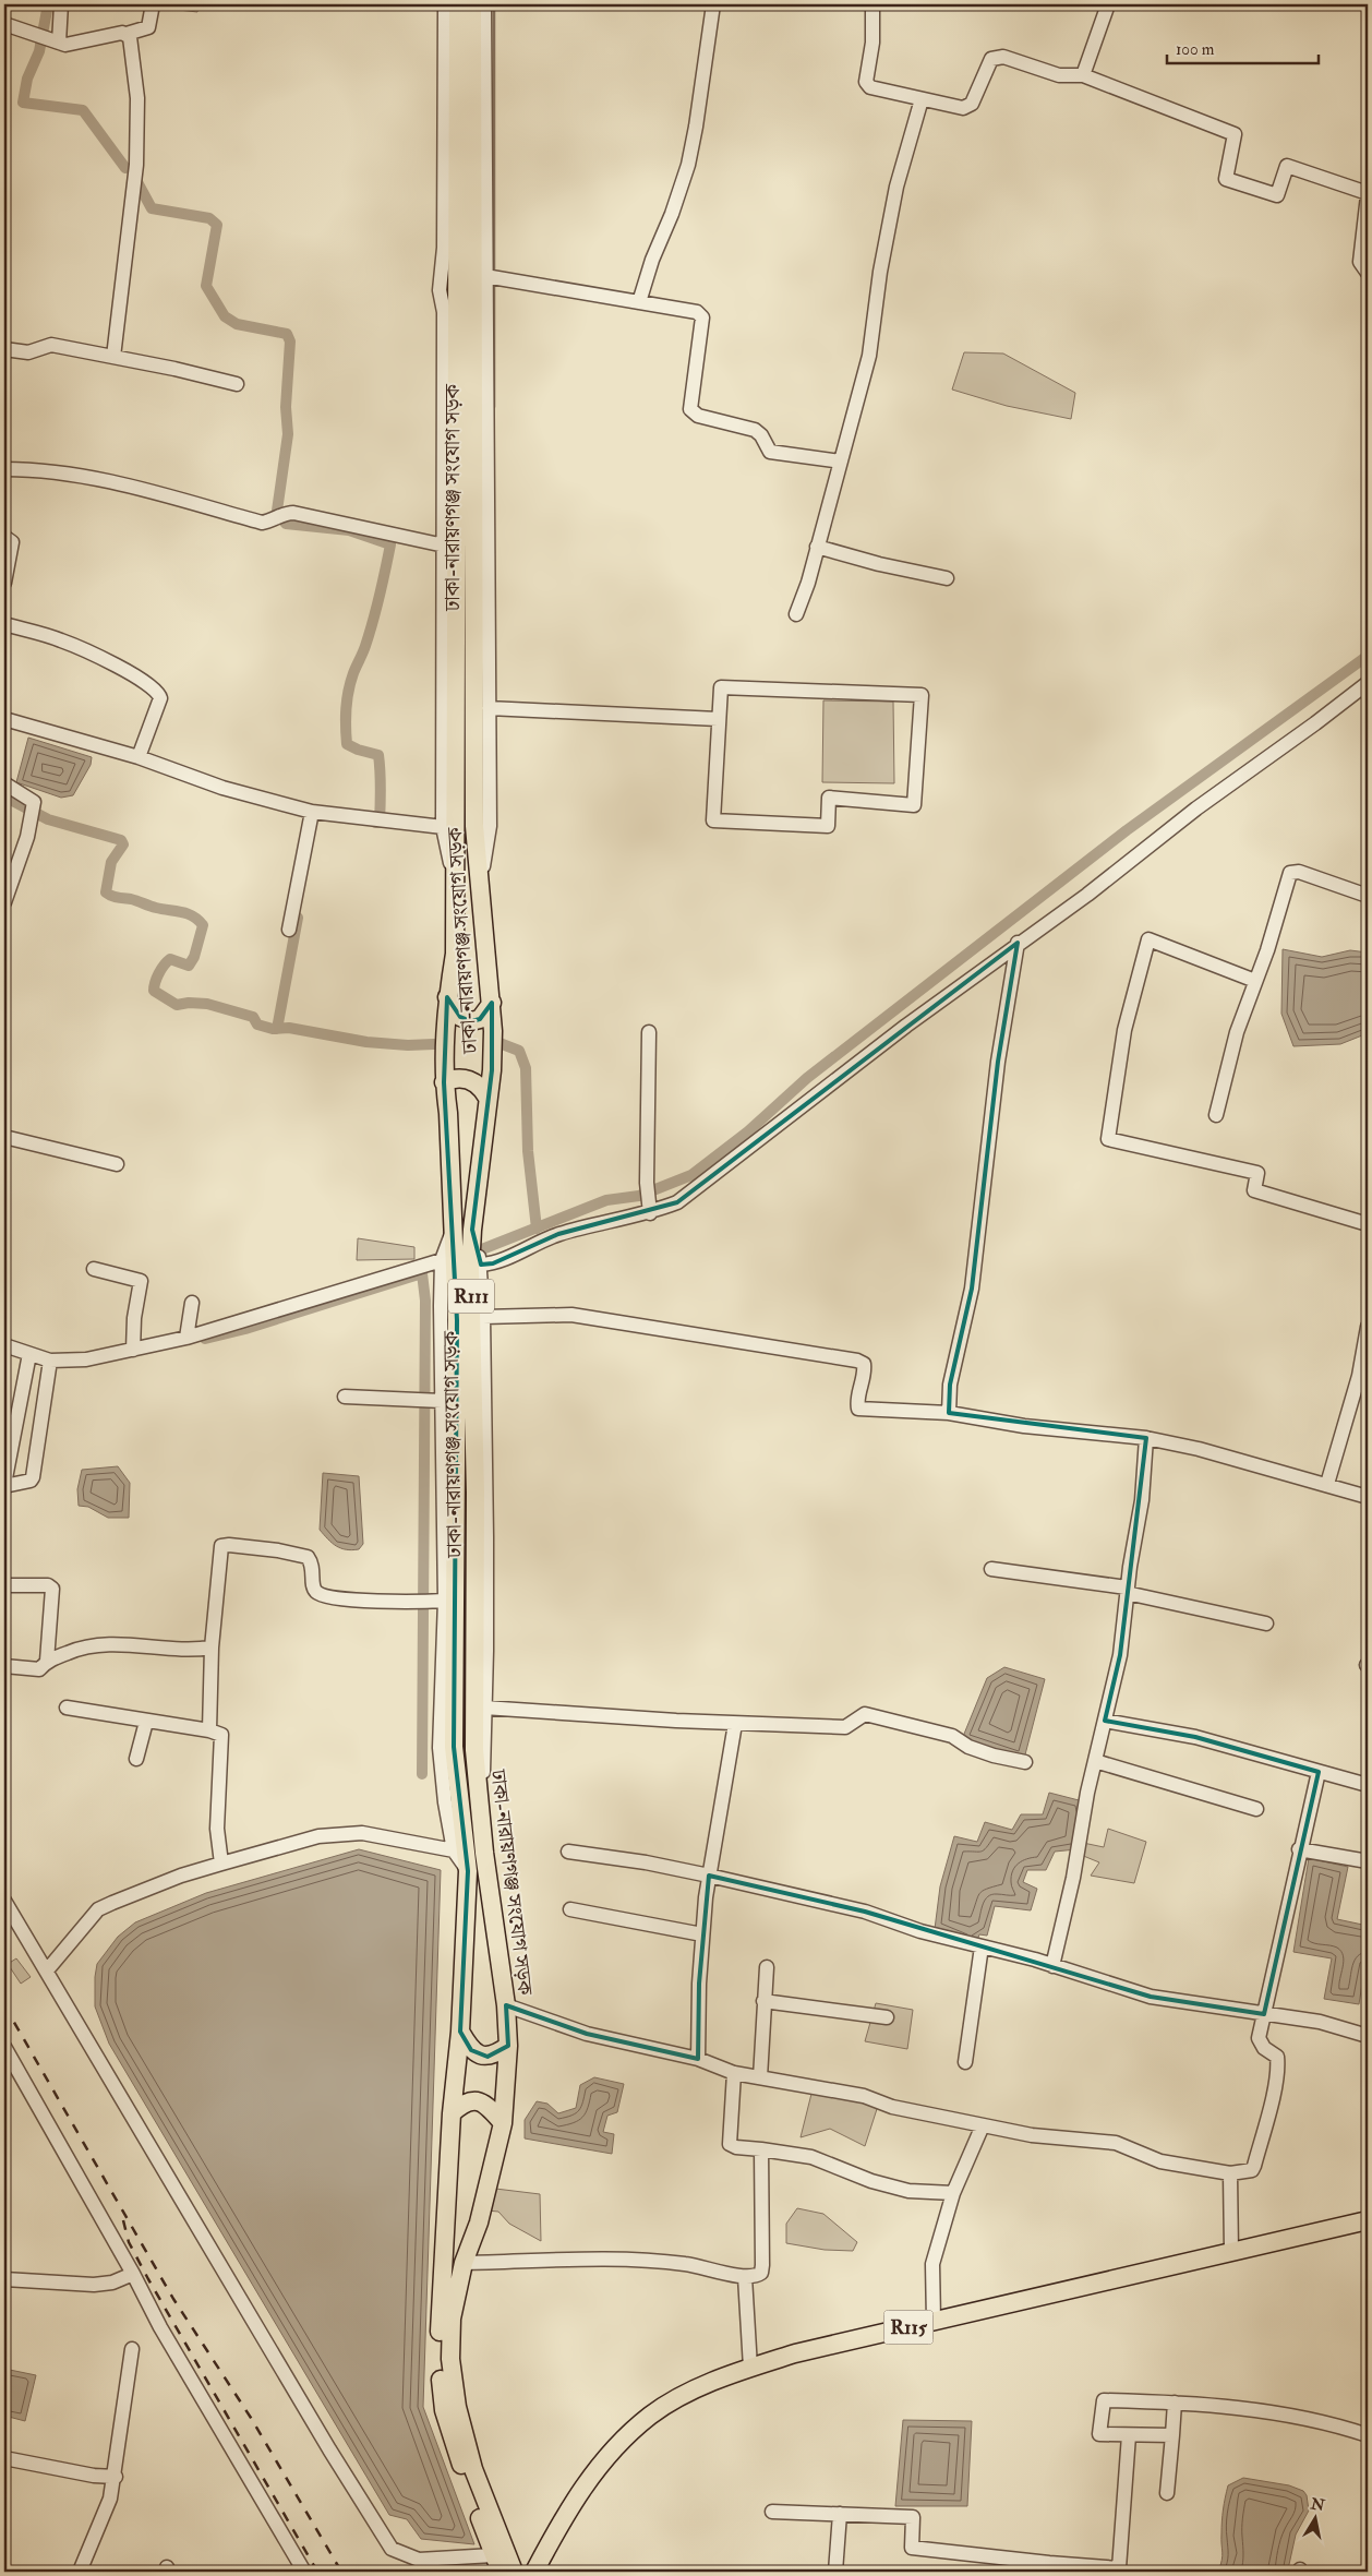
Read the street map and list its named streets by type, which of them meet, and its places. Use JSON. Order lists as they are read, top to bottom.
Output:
{
  "streets": {
    "main road": ["ঢাকা-নারায়ণগঞ্জ সংযোগ সড়ক", "R111", "R115"]
  },
  "scale_bar": "100 m",
  "north": "top"
}
